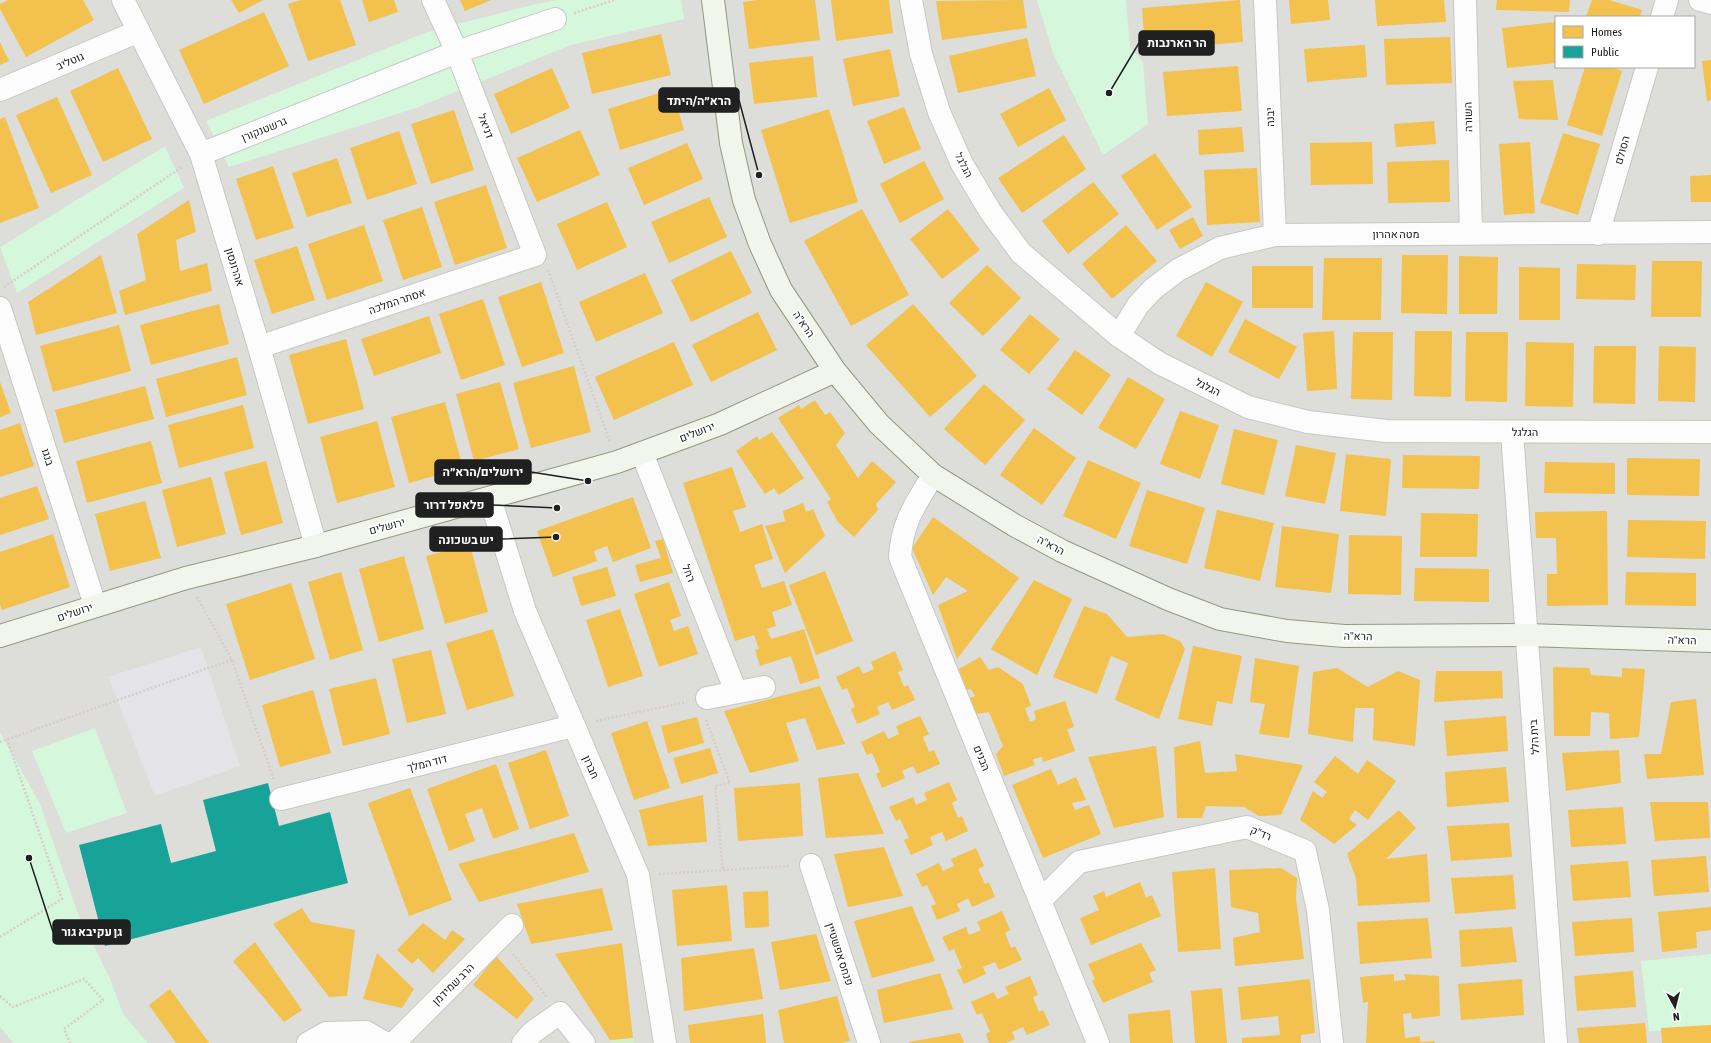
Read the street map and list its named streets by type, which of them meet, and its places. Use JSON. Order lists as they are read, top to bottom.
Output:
{
  "streets": {
    "street": [
      "גוטליב",
      "יבנה",
      "השורה",
      "דניאל",
      "גרשטנקורן",
      "הסולם",
      "הגלגל",
      "מטה אהרון",
      "אהרונסון",
      "אסתר המלכה",
      "הרא\"ה",
      "ירושלים",
      "בנגו",
      "רחל",
      "בית הלל",
      "הבנים",
      "דוד המלך",
      "חברון",
      "רד\"ק",
      "פנחס אפשטיין",
      "הרב שמידמן"
    ]
  },
  "crossings": [
    ["גוטליב", "אהרונסון"],
    ["יבנה", "מטה אהרון"],
    ["השורה", "מטה אהרון"],
    ["דניאל", "גרשטנקורן"],
    ["דניאל", "אסתר המלכה"],
    ["גרשטנקורן", "אהרונסון"],
    ["הסולם", "מטה אהרון"],
    ["הגלגל", "מטה אהרון"],
    ["הגלגל", "בית הלל"],
    ["אהרונסון", "אסתר המלכה"],
    ["אהרונסון", "ירושלים"],
    ["הרא\"ה", "ירושלים"],
    ["הרא\"ה", "בית הלל"],
    ["הרא\"ה", "הבנים"],
    ["ירושלים", "בנגו"],
    ["ירושלים", "רחל"],
    ["ירושלים", "חברון"],
    ["הבנים", "רד\"ק"],
    ["דוד המלך", "חברון"]
  ],
  "places": [
    "הר הארנבות",
    "הרא״ה/היתד",
    "ירושלים/הרא״ה",
    "פלאפל דרור",
    "יש בשכונה",
    "גן עקיבא גור"
  ],
  "legend": ["Homes", "Public"],
  "north": "bottom"
}
